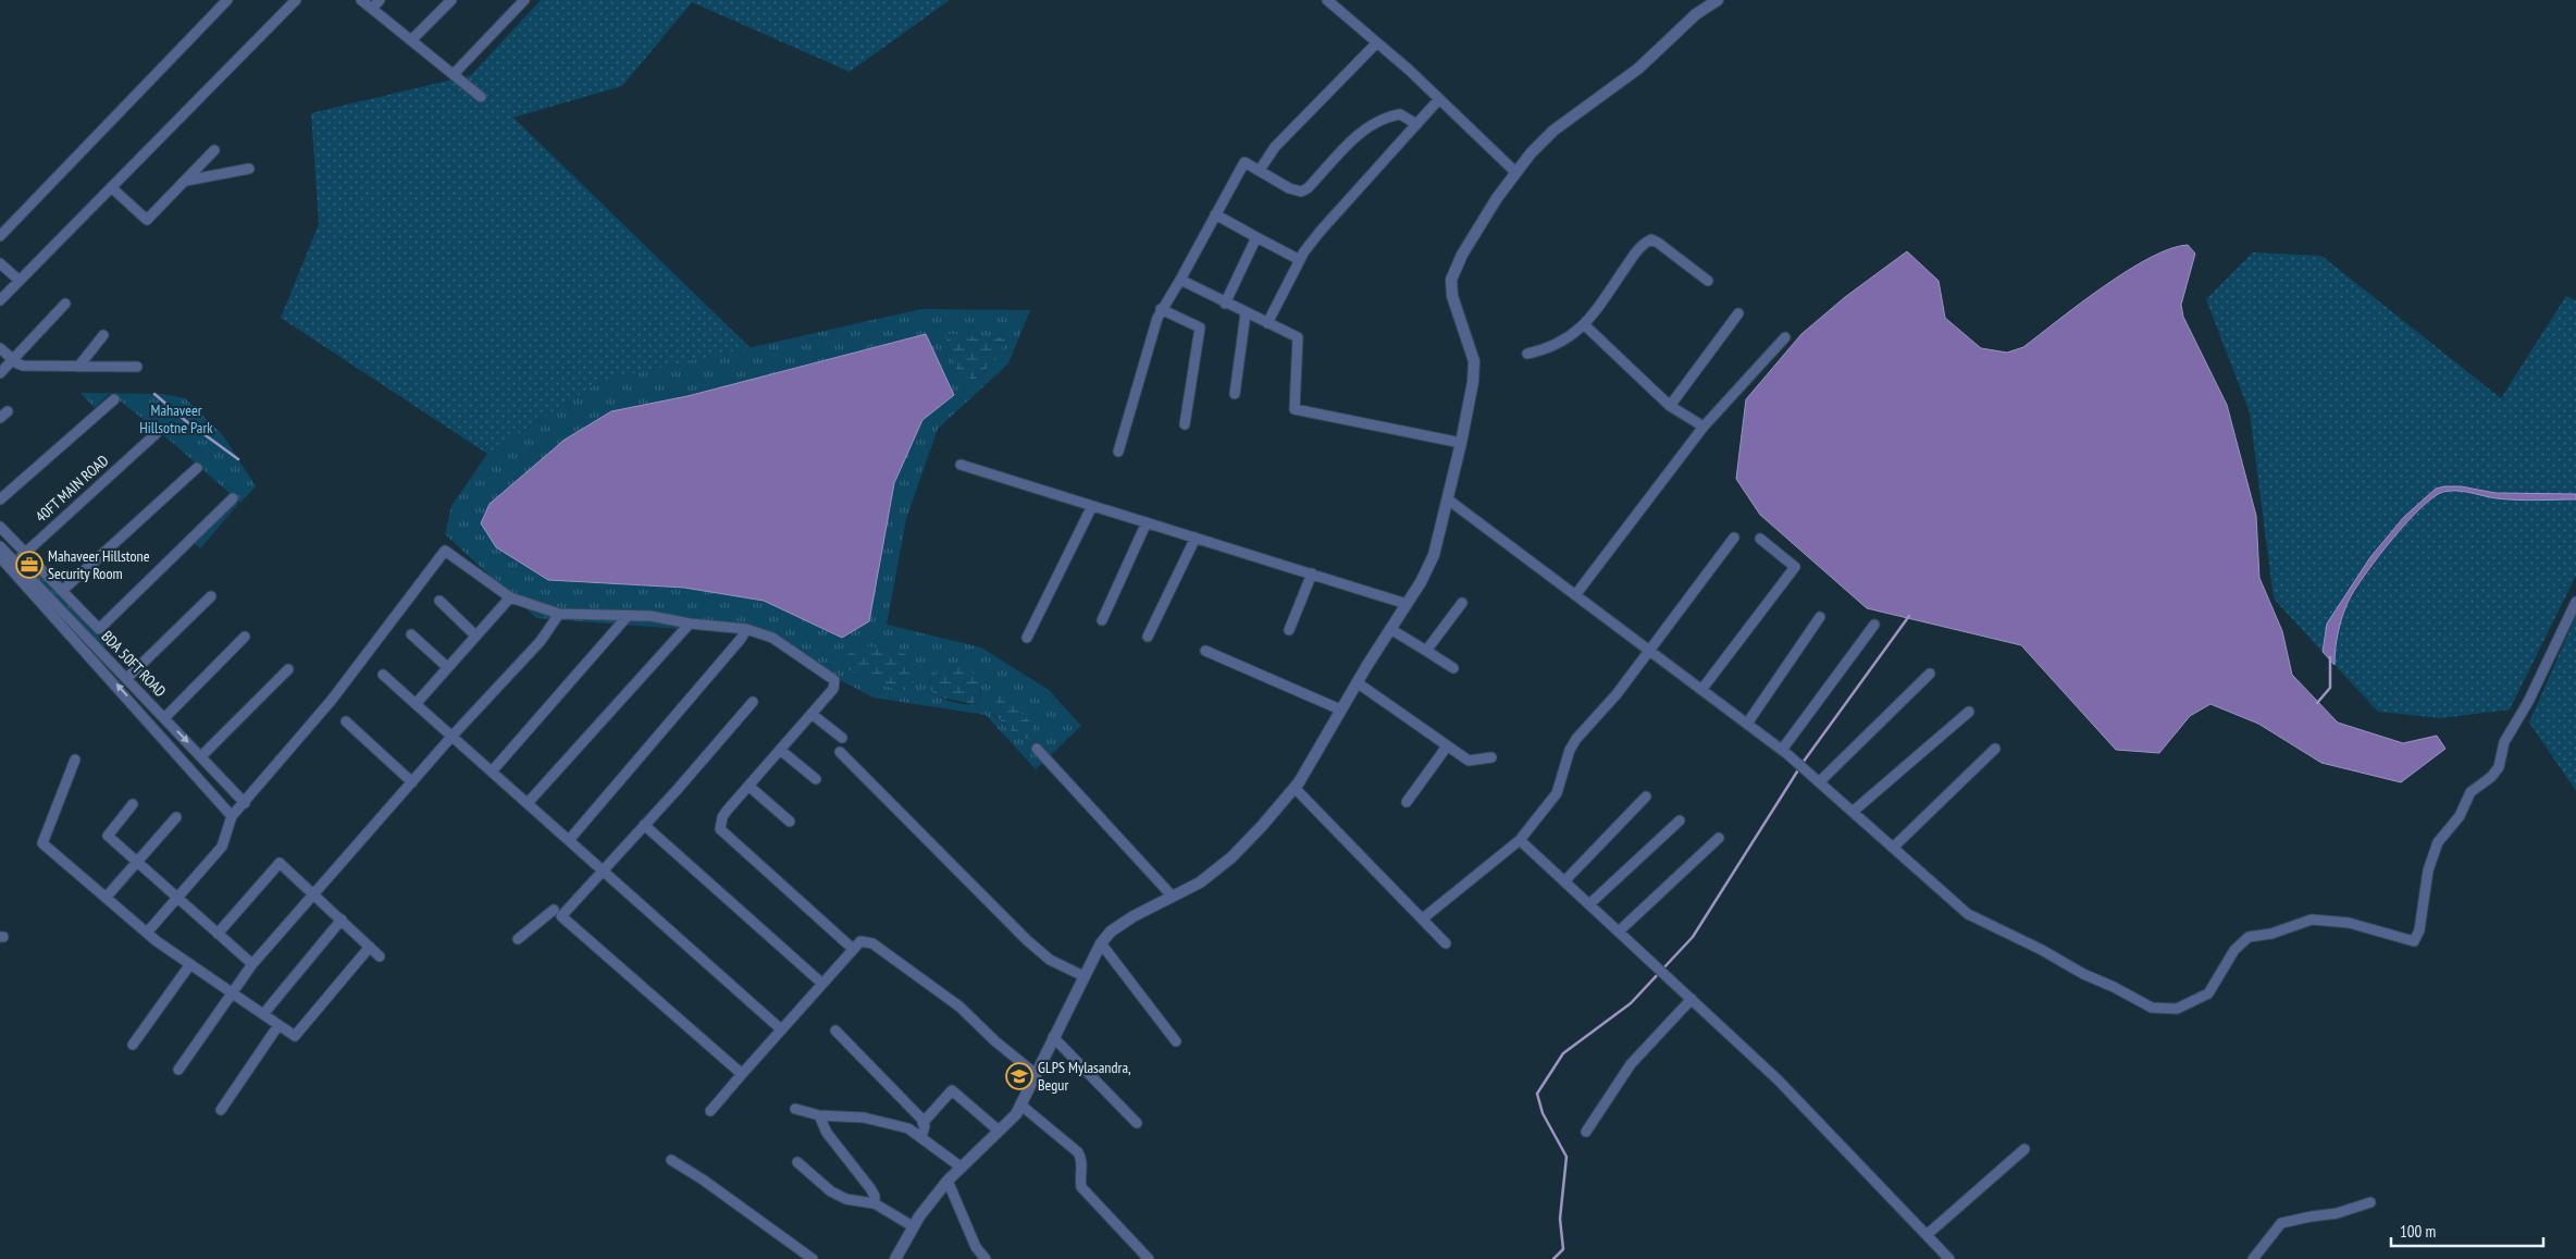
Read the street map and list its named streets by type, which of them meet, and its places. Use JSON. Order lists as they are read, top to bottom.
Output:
{
  "streets": {
    "street": ["40FT MAIN ROAD", "BDA 50FT ROAD"]
  },
  "crossings": [
    ["40FT MAIN ROAD", "BDA 50FT ROAD"]
  ],
  "parks": ["Mahaveer Hillsotne Park"],
  "places": {
    "office": ["Mahaveer Hillstone Security Room"],
    "school or university": ["GLPS Mylasandra, Begur"]
  },
  "scale_bar": "100 m"
}
